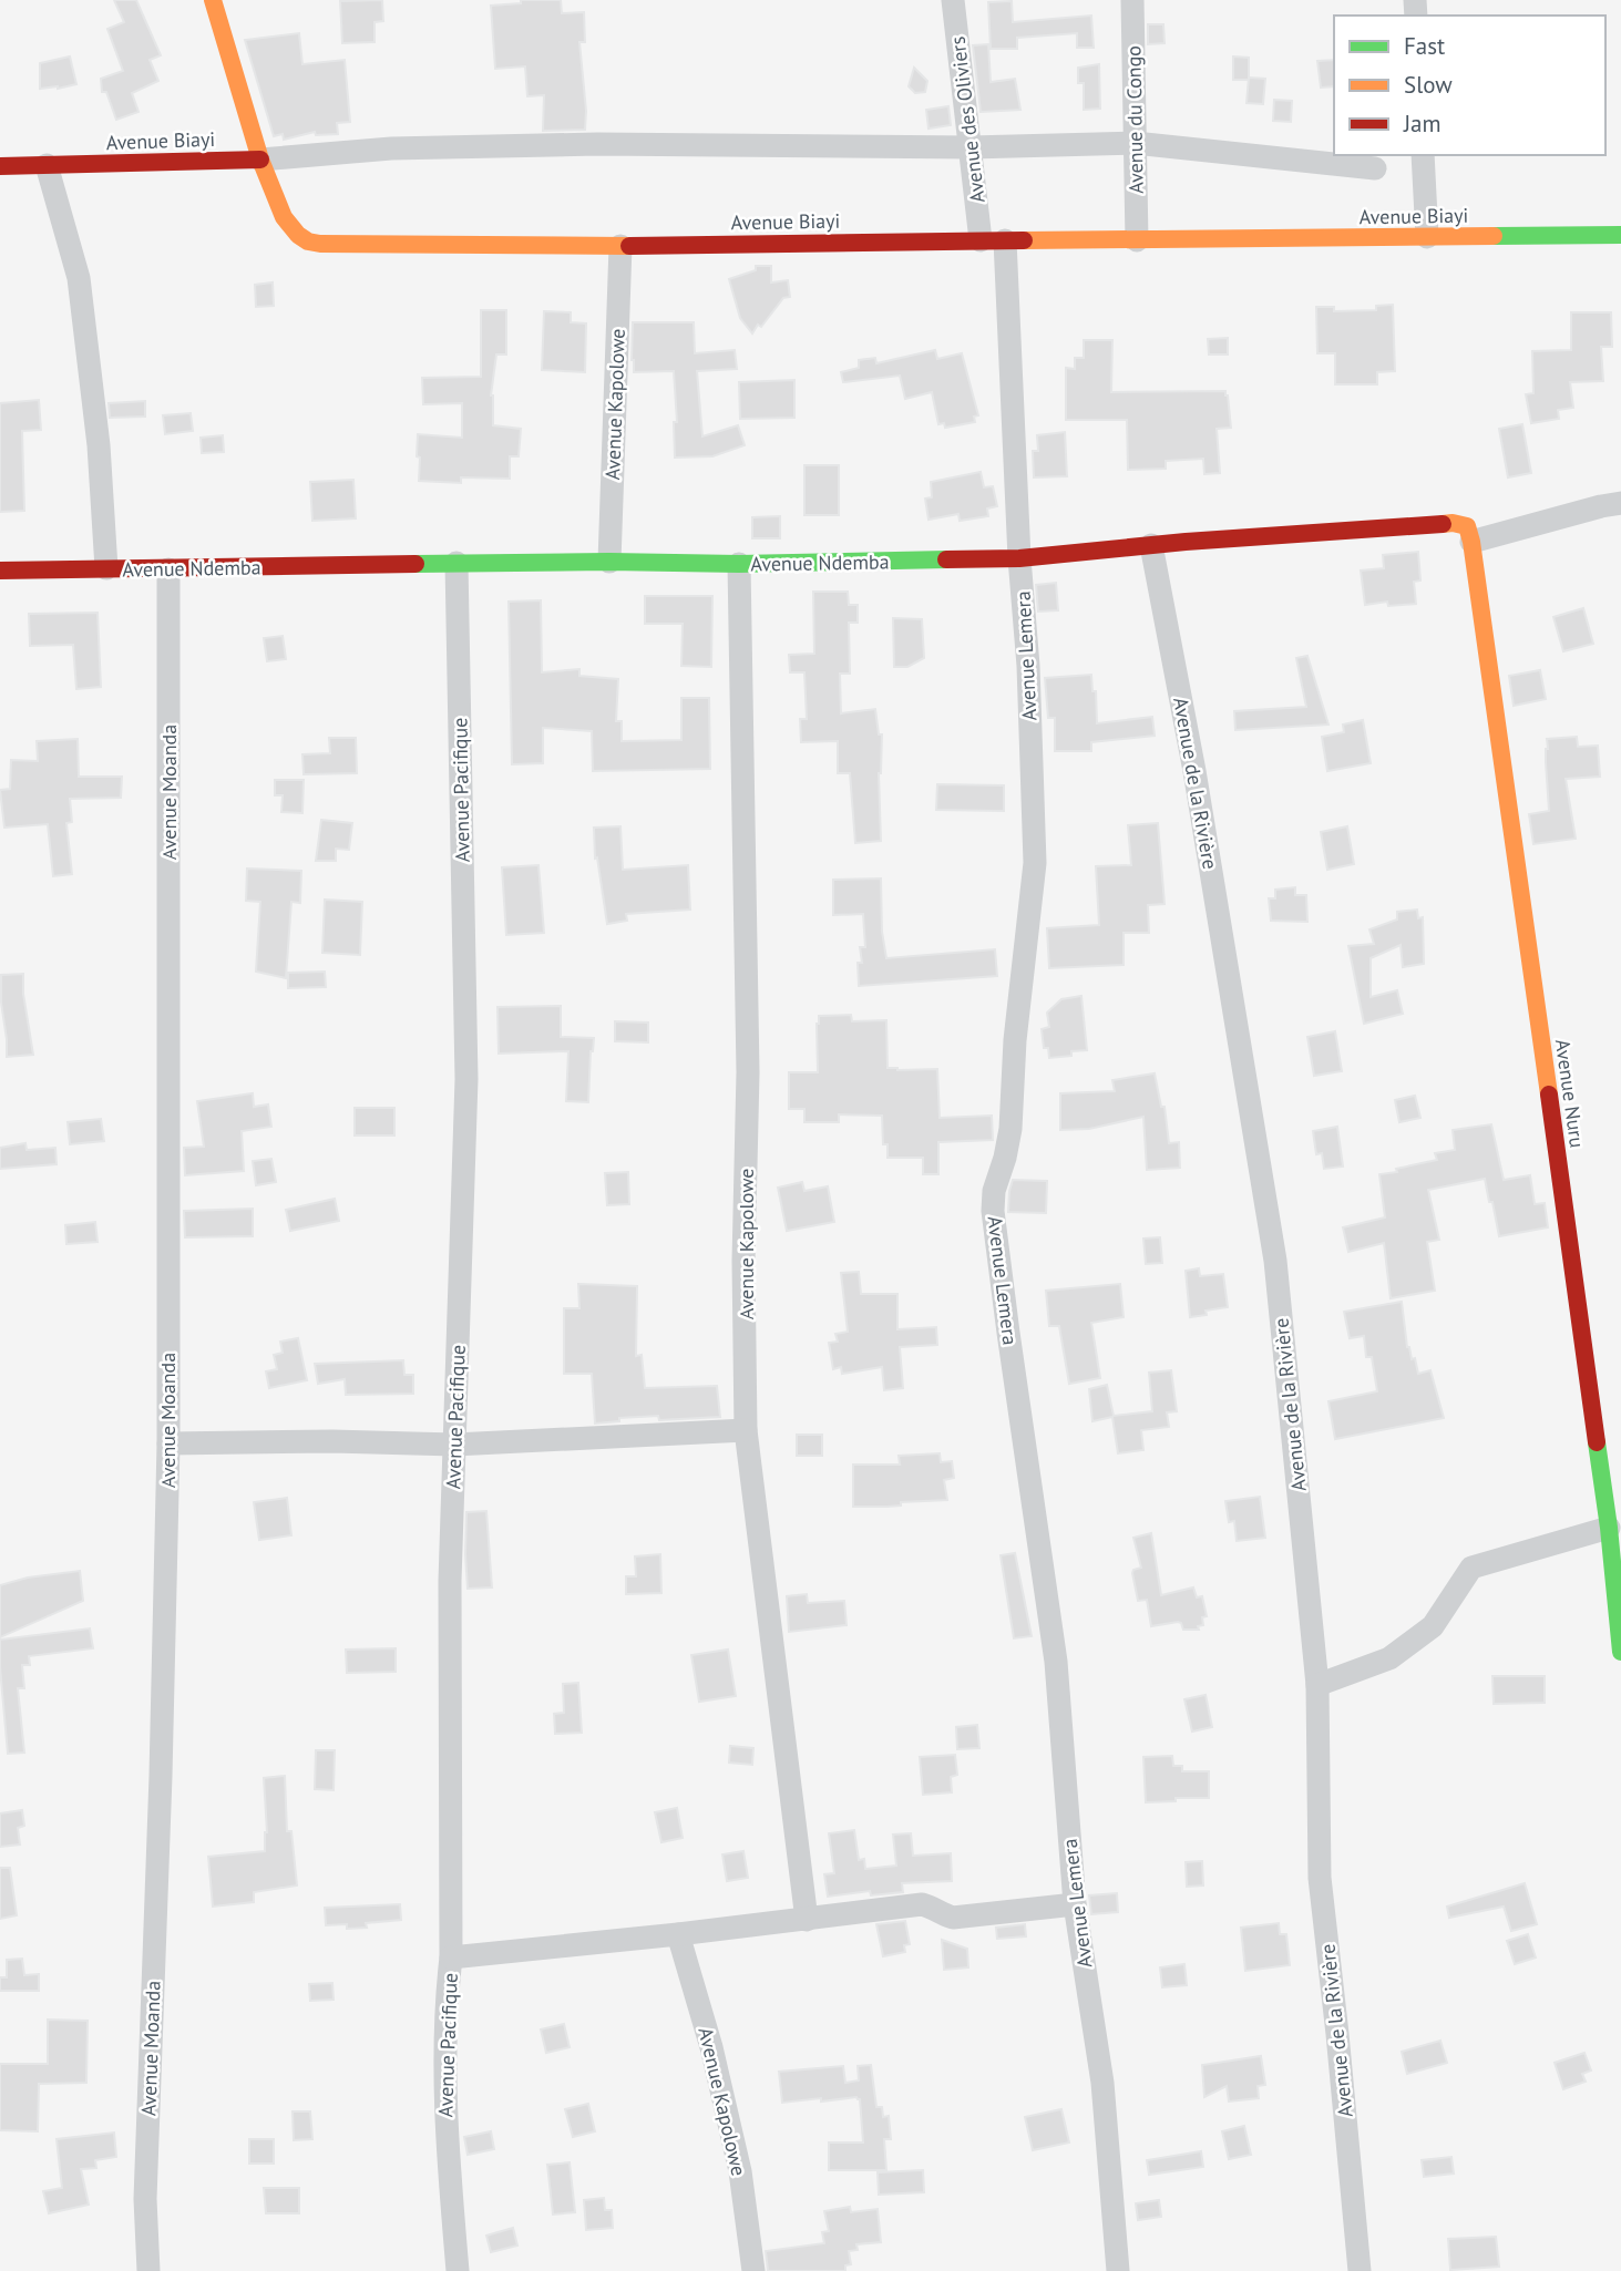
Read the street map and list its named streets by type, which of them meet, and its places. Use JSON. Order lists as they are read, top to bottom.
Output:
{
  "streets": {
    "street": [
      "Avenue des Oliviers",
      "Avenue du Congo",
      "Avenue Biayi",
      "Avenue Kapolowe",
      "Avenue Ndemba",
      "Avenue Lemera",
      "Avenue de la Rivière",
      "Avenue Pacifique",
      "Avenue Moanda",
      "Avenue Nuru"
    ]
  },
  "crossings": [
    ["Avenue des Oliviers", "Avenue Biayi"],
    ["Avenue du Congo", "Avenue Biayi"],
    ["Avenue Biayi", "Avenue Kapolowe"],
    ["Avenue Biayi", "Avenue Lemera"],
    ["Avenue Kapolowe", "Avenue Ndemba"],
    ["Avenue Ndemba", "Avenue Lemera"],
    ["Avenue Ndemba", "Avenue de la Rivière"],
    ["Avenue Ndemba", "Avenue Pacifique"],
    ["Avenue Ndemba", "Avenue Moanda"],
    ["Avenue Ndemba", "Avenue Nuru"]
  ],
  "legend": ["Fast", "Slow", "Jam"]
}
